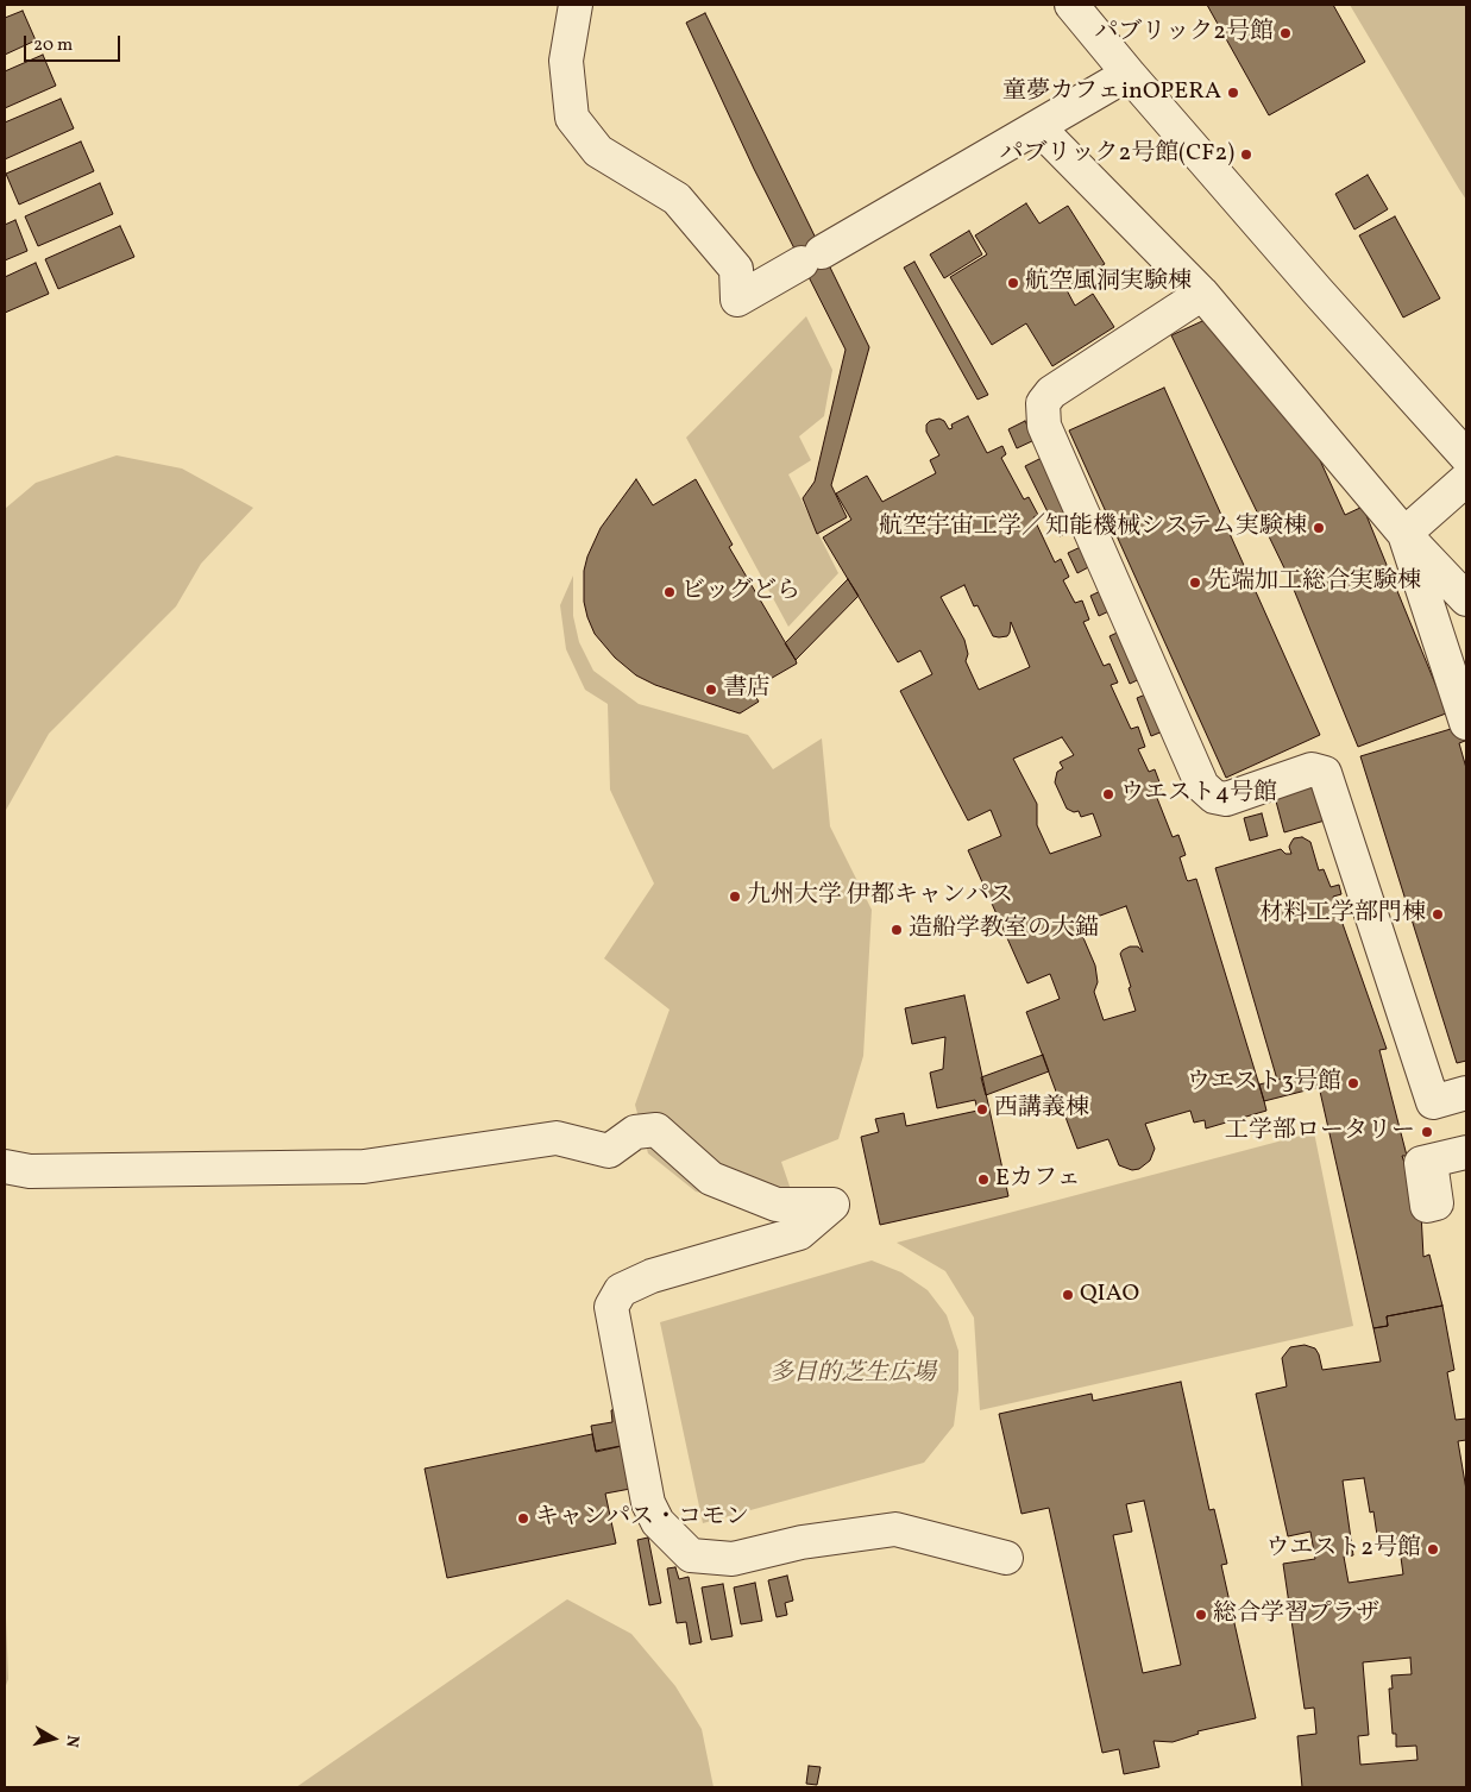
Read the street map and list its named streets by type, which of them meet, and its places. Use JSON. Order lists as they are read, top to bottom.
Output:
{
  "parks": ["多目的芝生広場"],
  "places": [
    "パブリック2号館",
    "童夢カフェinOPERA",
    "パブリック2号館(CF2)",
    "航空風洞実験棟",
    "航空宇宙工学／知能機械システム実験棟",
    "先端加工総合実験棟",
    "ビッグどら",
    "書店",
    "ウエスト4号館",
    "九州大学 伊都キャンパス",
    "材料工学部門棟",
    "造船学教室の大錨",
    "ウエスト3号館",
    "西講義棟",
    "工学部ロータリー",
    "Eカフェ",
    "QIAO",
    "キャンパス・コモン",
    "ウエスト2号館",
    "総合学習プラザ"
  ],
  "scale_bar": "20 m",
  "north": "right"
}
